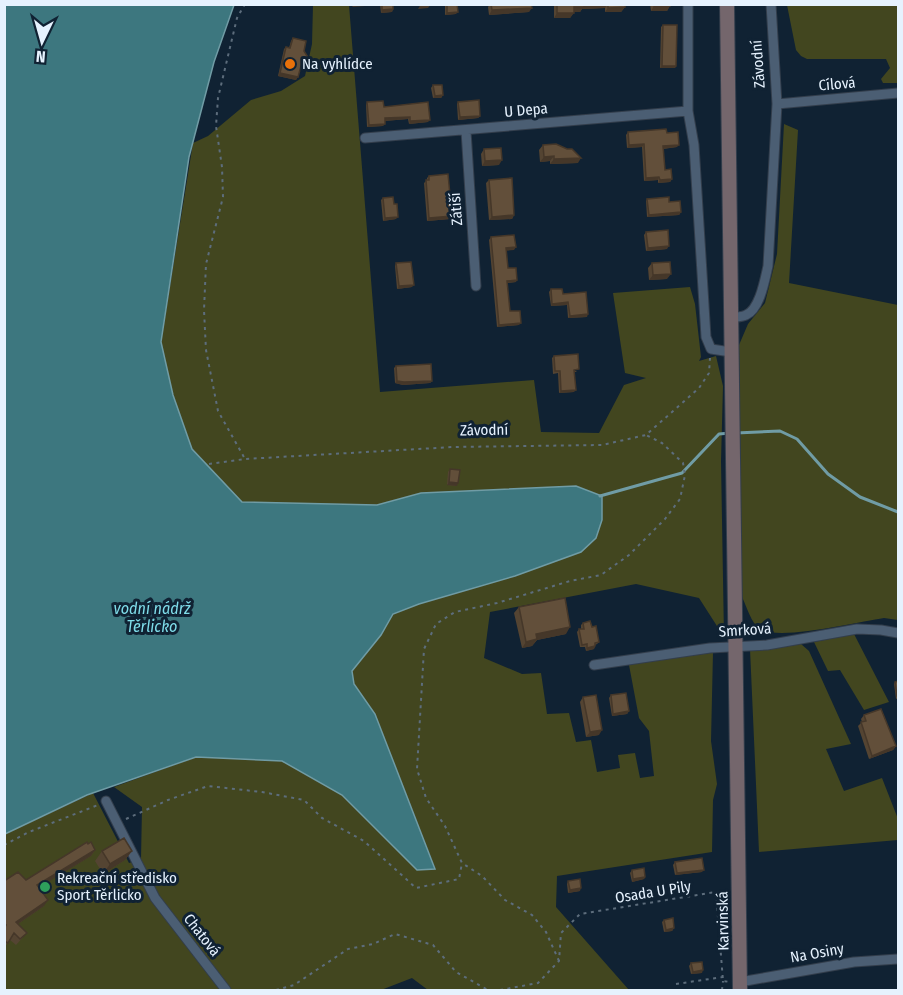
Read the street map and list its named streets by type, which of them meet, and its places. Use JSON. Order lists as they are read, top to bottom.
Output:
{
  "streets": {
    "main road": ["Závodní", "Karvinská"],
    "street": [
      "Cílová",
      "U Depa",
      "Zátiší",
      "Smrková",
      "Chatová",
      "Na Osiny"
    ],
    "path": ["Osada U Pily"]
  },
  "crossings": [
    ["Závodní", "Cílová"],
    ["Závodní", "Smrková"],
    ["Závodní", "Karvinská"],
    ["U Depa", "Zátiší"],
    ["Karvinská", "Na Osiny"]
  ],
  "water": ["vodní nádrž Těrlicko"],
  "places": ["Na vyhlídce", "Rekreační středisko Sport Těrlicko"],
  "north": "bottom"
}
